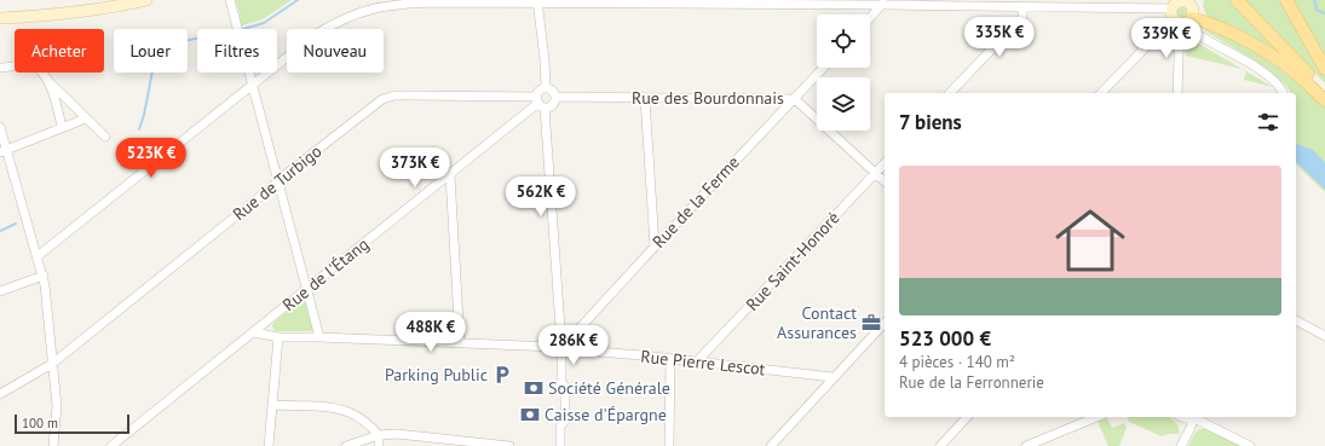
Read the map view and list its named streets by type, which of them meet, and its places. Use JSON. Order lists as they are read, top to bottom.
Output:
{
  "streets": {
    "street": [
      "Rue des Bourdonnais",
      "Rue de Turbigo",
      "Rue de la Ferme",
      "Rue Saint-Honoré",
      "Rue de l'Étang",
      "Rue Pierre Lescot"
    ]
  },
  "crossings": [
    ["Rue des Bourdonnais", "Rue de Turbigo"],
    ["Rue des Bourdonnais", "Rue de la Ferme"],
    ["Rue des Bourdonnais", "Rue Saint-Honoré"],
    ["Rue des Bourdonnais", "Rue de l'Étang"],
    ["Rue de Turbigo", "Rue de l'Étang"],
    ["Rue de la Ferme", "Rue Pierre Lescot"],
    ["Rue Saint-Honoré", "Rue Pierre Lescot"],
    ["Rue de l'Étang", "Rue Pierre Lescot"]
  ],
  "places": {
    "office": ["Contact Assurances"],
    "parking": ["Parking Public"],
    "bank": ["Société Générale", "Caisse d'Épargne"]
  },
  "scale_bar": "100 m",
  "page": {
    "price": [
      "335K €",
      "339K €",
      "523K €",
      "373K €",
      "562K €",
      "488K €",
      "286K €"
    ],
    "chip": [
      "Acheter",
      "Louer",
      "Filtres",
      "Nouveau"
    ],
    "heading": "7 biens",
    "list": [
      {
        "name": "523 000 €",
        "note": "4 pièces · 140 m² · Rue de la Ferronnerie"
      }
    ],
    "scale": "100 m"
  }
}
